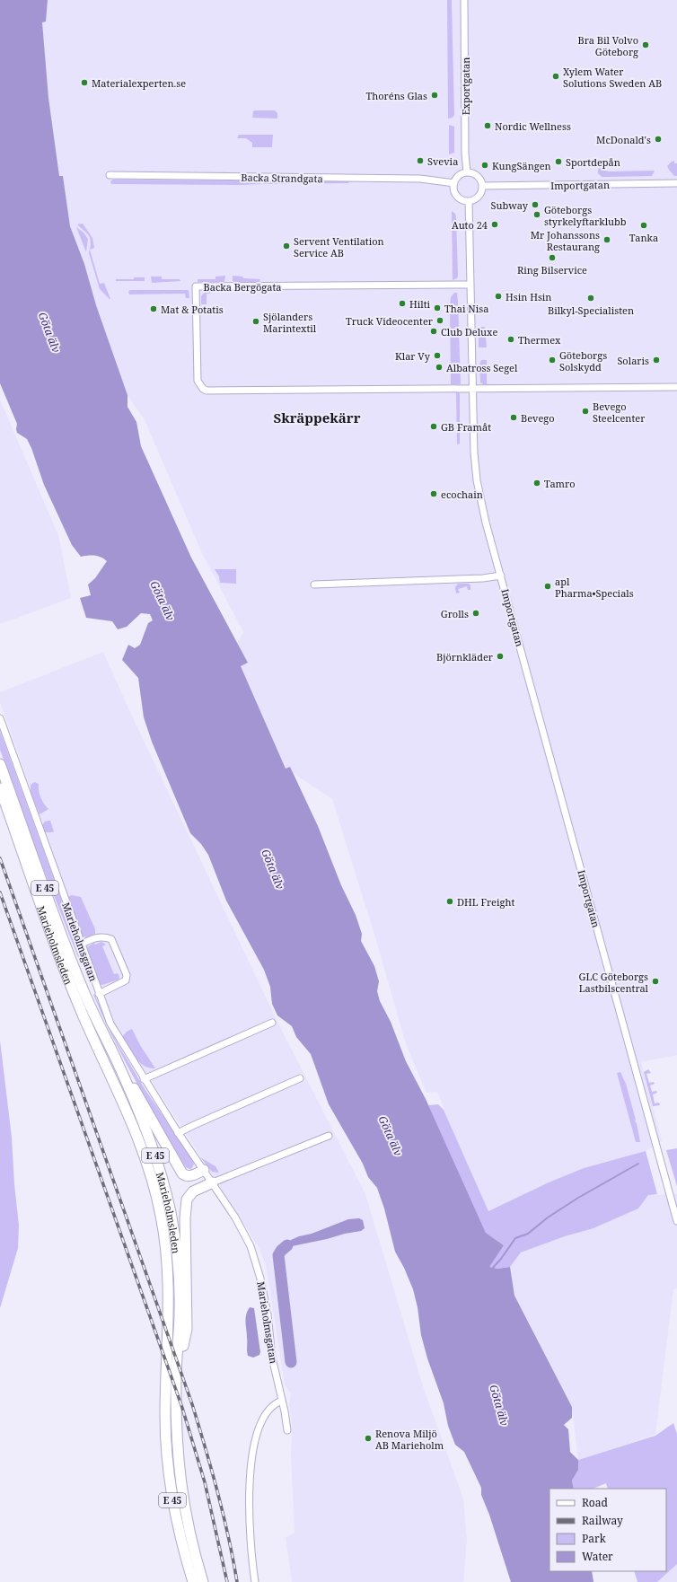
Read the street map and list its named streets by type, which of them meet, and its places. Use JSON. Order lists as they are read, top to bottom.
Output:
{
  "streets": {
    "highway": ["E 45", "Marieholmsleden"],
    "street": [
      "Exportgatan",
      "Backa Strandgata",
      "Importgatan",
      "Backa Bergögata",
      "Marieholmsgatan"
    ]
  },
  "crossings": [
    ["Exportgatan", "Backa Strandgata"],
    ["Exportgatan", "Importgatan"],
    ["Backa Strandgata", "Importgatan"],
    ["Importgatan", "Backa Bergögata"]
  ],
  "districts": ["Skräppekärr"],
  "water": ["Göta älv"],
  "places": [
    "Bra Bil Volvo Göteborg",
    "Xylem Water Solutions Sweden AB",
    "Materialexperten.se",
    "Thoréns Glas",
    "Nordic Wellness",
    "McDonald's",
    "Svevia",
    "Sportdepån",
    "KungSängen",
    "Subway",
    "Göteborgs styrkelyftarklubb",
    "Auto 24",
    "Tanka",
    "Mr Johanssons Restaurang",
    "Servent Ventilation Service AB",
    "Ring Bilservice",
    "Hsin Hsin",
    "Bilkyl-Specialisten",
    "Hilti",
    "Thai Nisa",
    "Mat & Potatis",
    "Truck Videocenter",
    "Sjölanders Marintextil",
    "Club Deluxe",
    "Thermex",
    "Klar Vy",
    "Göteborgs Solskydd",
    "Solaris",
    "Albatross Segel",
    "Bevego Steelcenter",
    "Bevego",
    "GB Framåt",
    "Tamro",
    "ecochain",
    "apl Pharma•Specials",
    "Grolls",
    "Björnkläder",
    "DHL Freight",
    "GLC Göteborgs Lastbilscentral",
    "Renova Miljö AB Marieholm"
  ],
  "legend": [
    "Road",
    "Railway",
    "Park",
    "Water"
  ]
}
